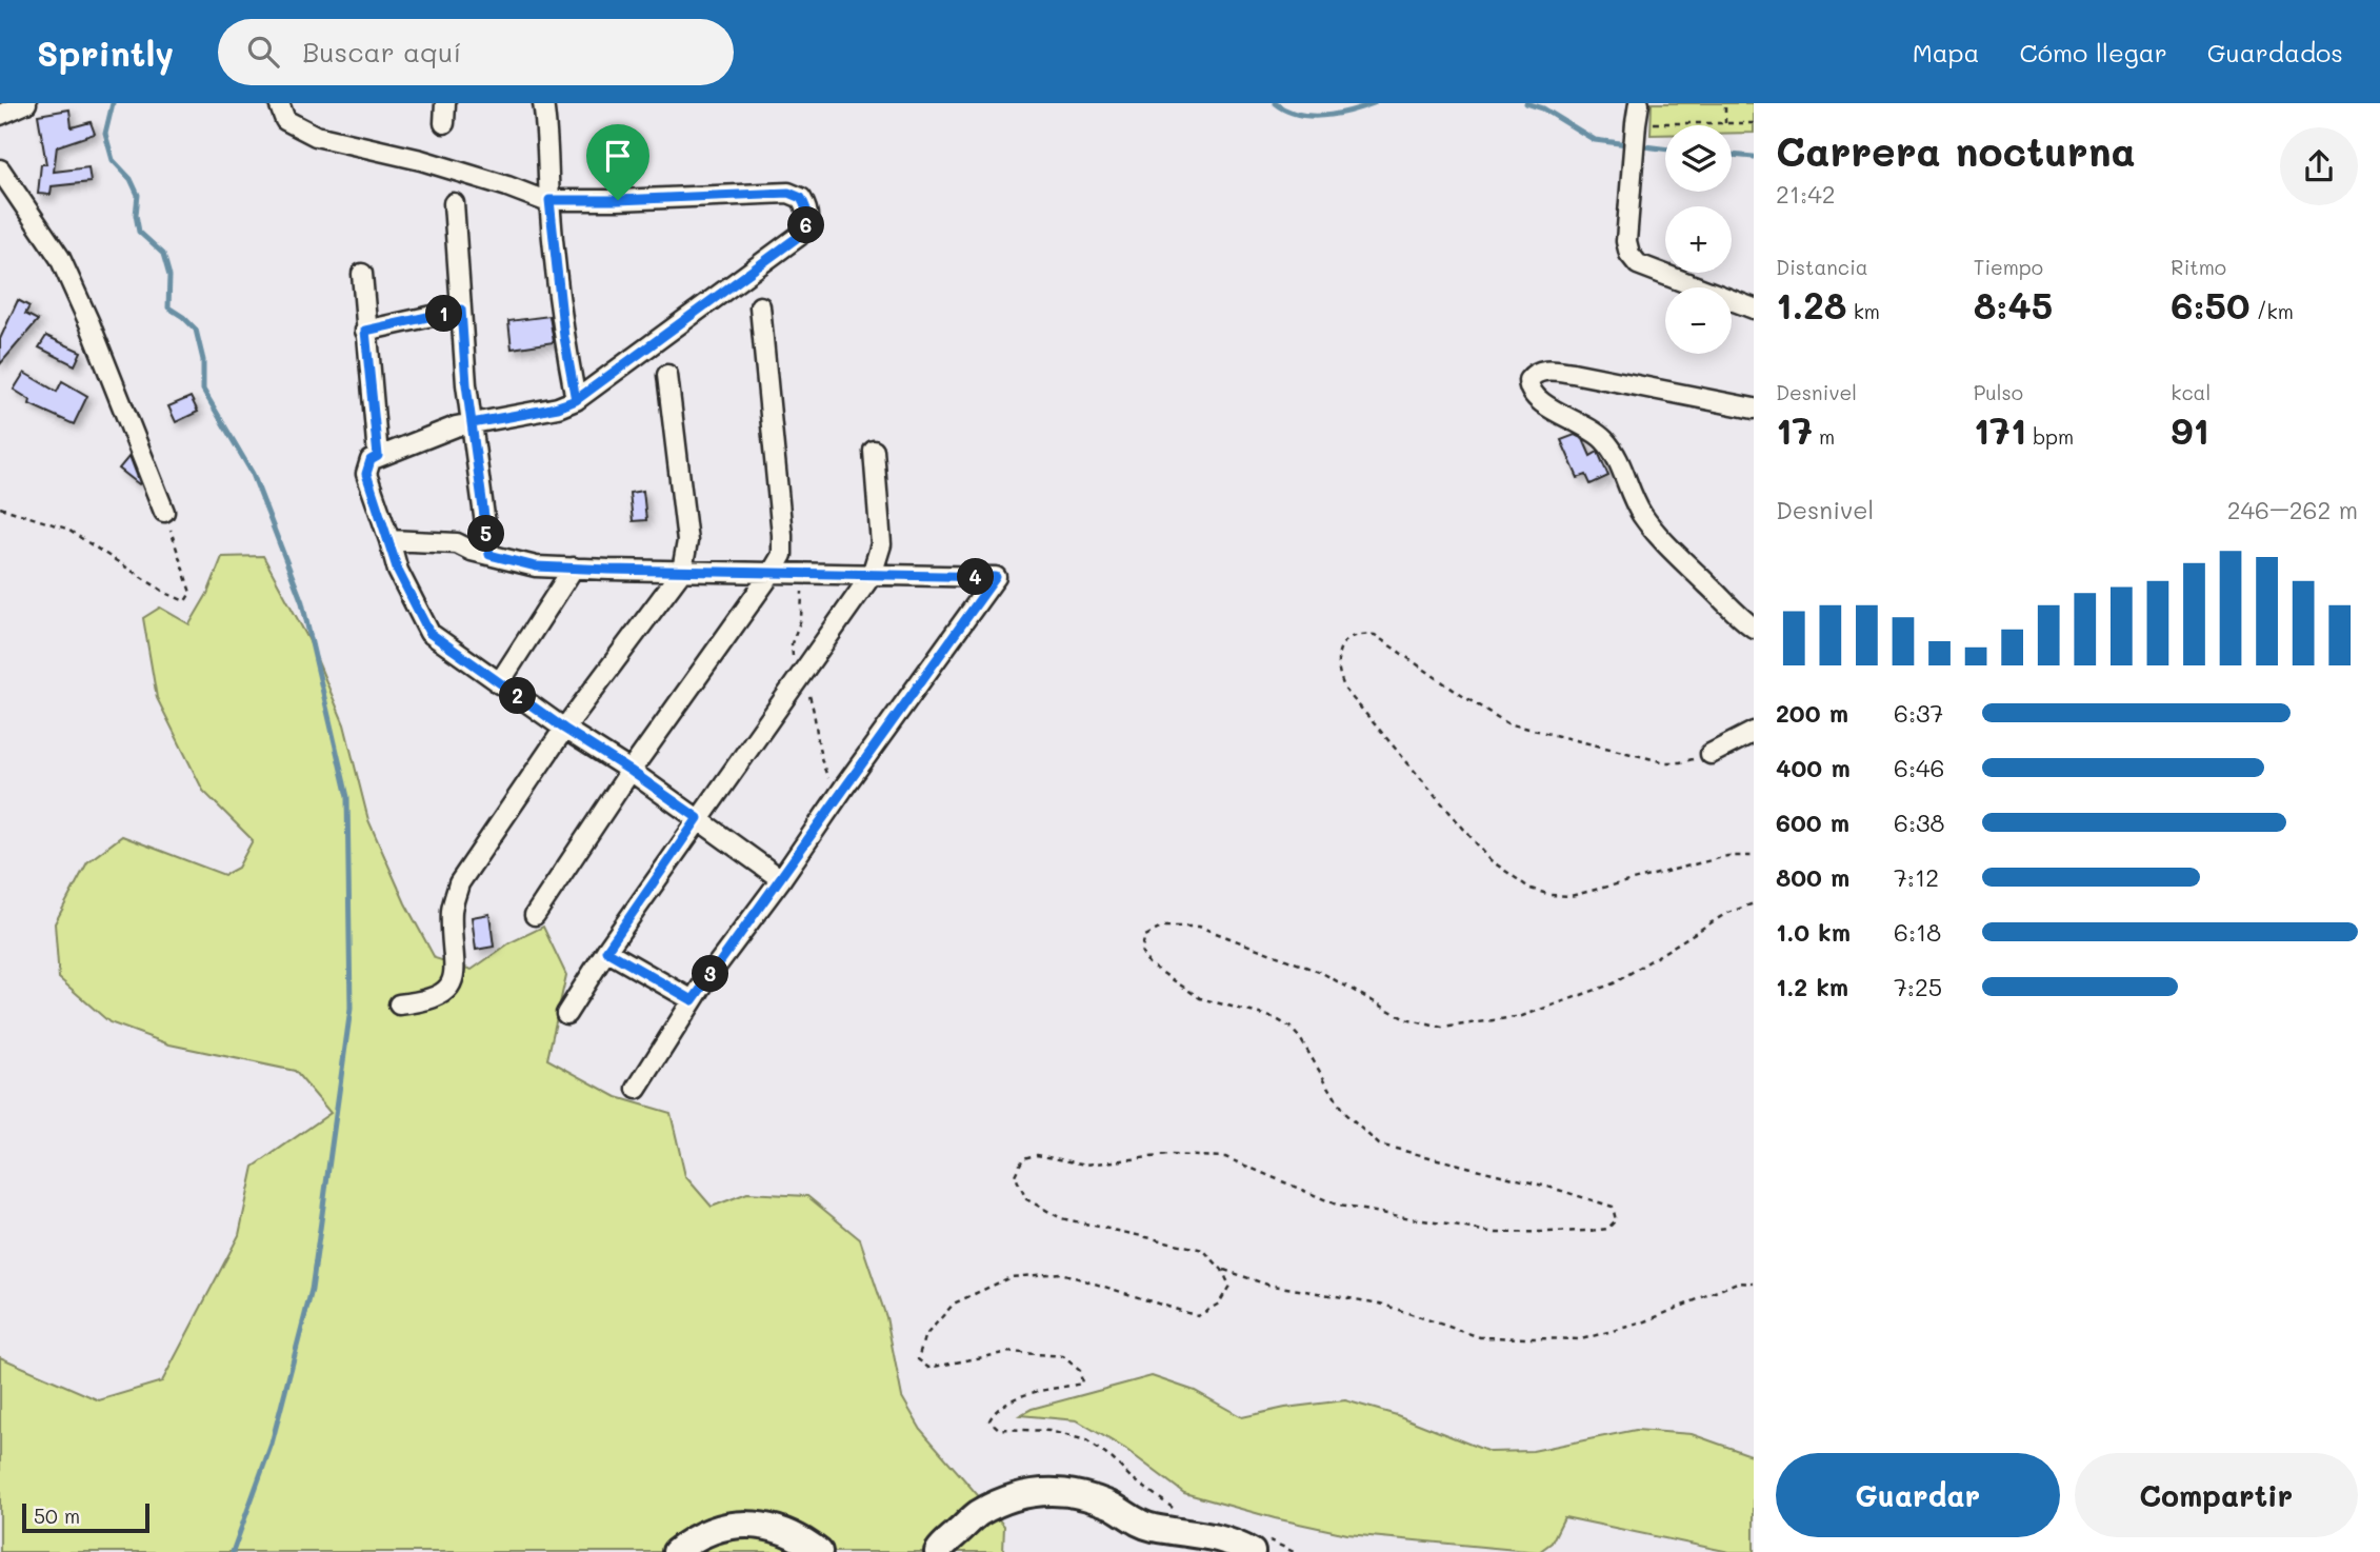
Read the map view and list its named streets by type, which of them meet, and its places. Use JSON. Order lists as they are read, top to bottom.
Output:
{
  "scale_bar": "50 m",
  "page": {
    "header": "Sprintly",
    "search": "Buscar aquí",
    "nav": ["Mapa", "Cómo llegar", "Guardados"],
    "heading": ["Carrera nocturna", "21:42"],
    "map_buttons": ["+", "−"],
    "pins": [
      "6",
      "1",
      "5",
      "4",
      "2",
      "3"
    ],
    "stats": [
      ["Distancia", "1.28 km"],
      ["Tiempo", "8:45"],
      ["Ritmo", "6:50 /km"],
      ["Desnivel", "17 m"],
      ["Pulso", "171 bpm"],
      ["kcal", "91"]
    ],
    "chart": ["Desnivel", "246–262 m"],
    "list": [
      {
        "name": "200 m",
        "note": "6:37"
      },
      {
        "name": "400 m",
        "note": "6:46"
      },
      {
        "name": "600 m",
        "note": "6:38"
      },
      {
        "name": "800 m",
        "note": "7:12"
      },
      {
        "name": "1.0 km",
        "note": "6:18"
      },
      {
        "name": "1.2 km",
        "note": "7:25"
      }
    ],
    "buttons": ["Guardar", "Compartir"],
    "scale": "50 m"
  }
}
